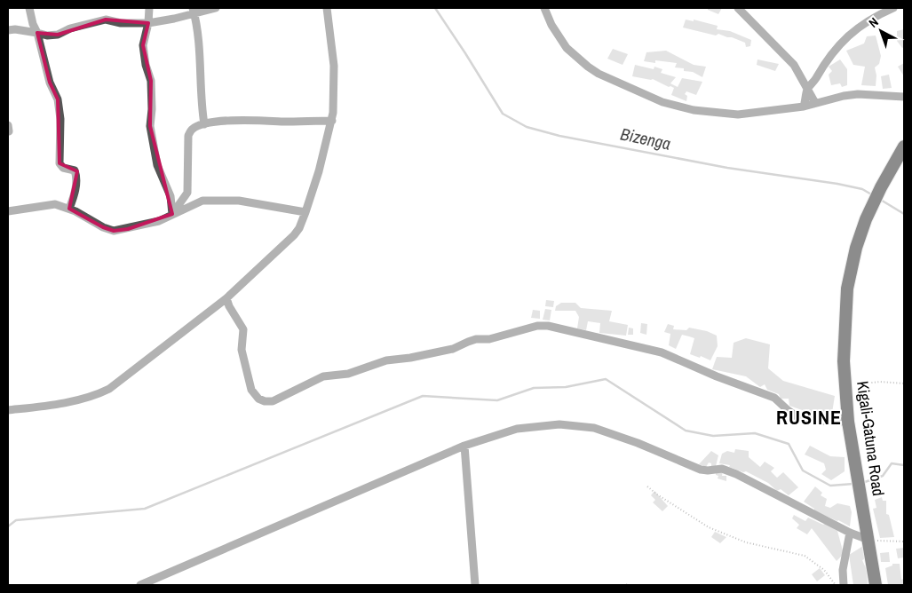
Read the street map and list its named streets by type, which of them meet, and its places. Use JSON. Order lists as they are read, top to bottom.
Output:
{
  "streets": {
    "highway": ["Kigali-Gatuna Road"]
  },
  "districts": ["RUSINE"],
  "water": ["Bizenga"],
  "north": "top left"
}
